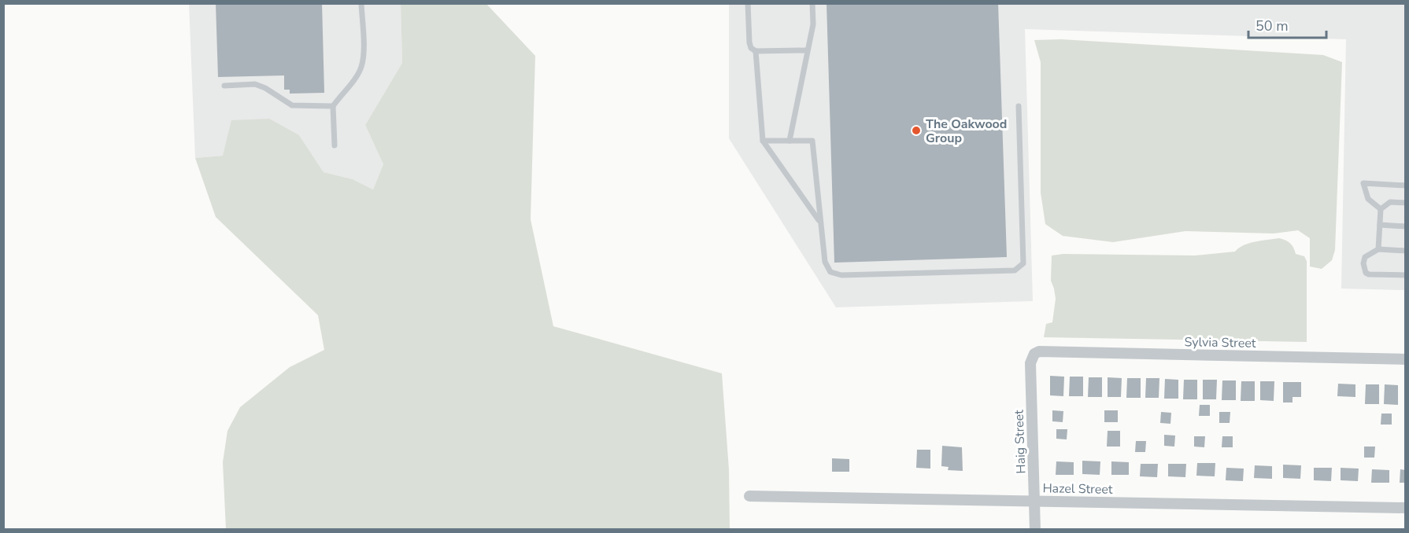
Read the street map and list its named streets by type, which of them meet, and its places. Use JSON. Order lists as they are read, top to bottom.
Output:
{
  "streets": {
    "street": ["Sylvia Street", "Haig Street", "Hazel Street"]
  },
  "crossings": [
    ["Sylvia Street", "Haig Street"],
    ["Haig Street", "Hazel Street"]
  ],
  "places": ["The Oakwood Group"],
  "scale_bar": "50 m"
}
